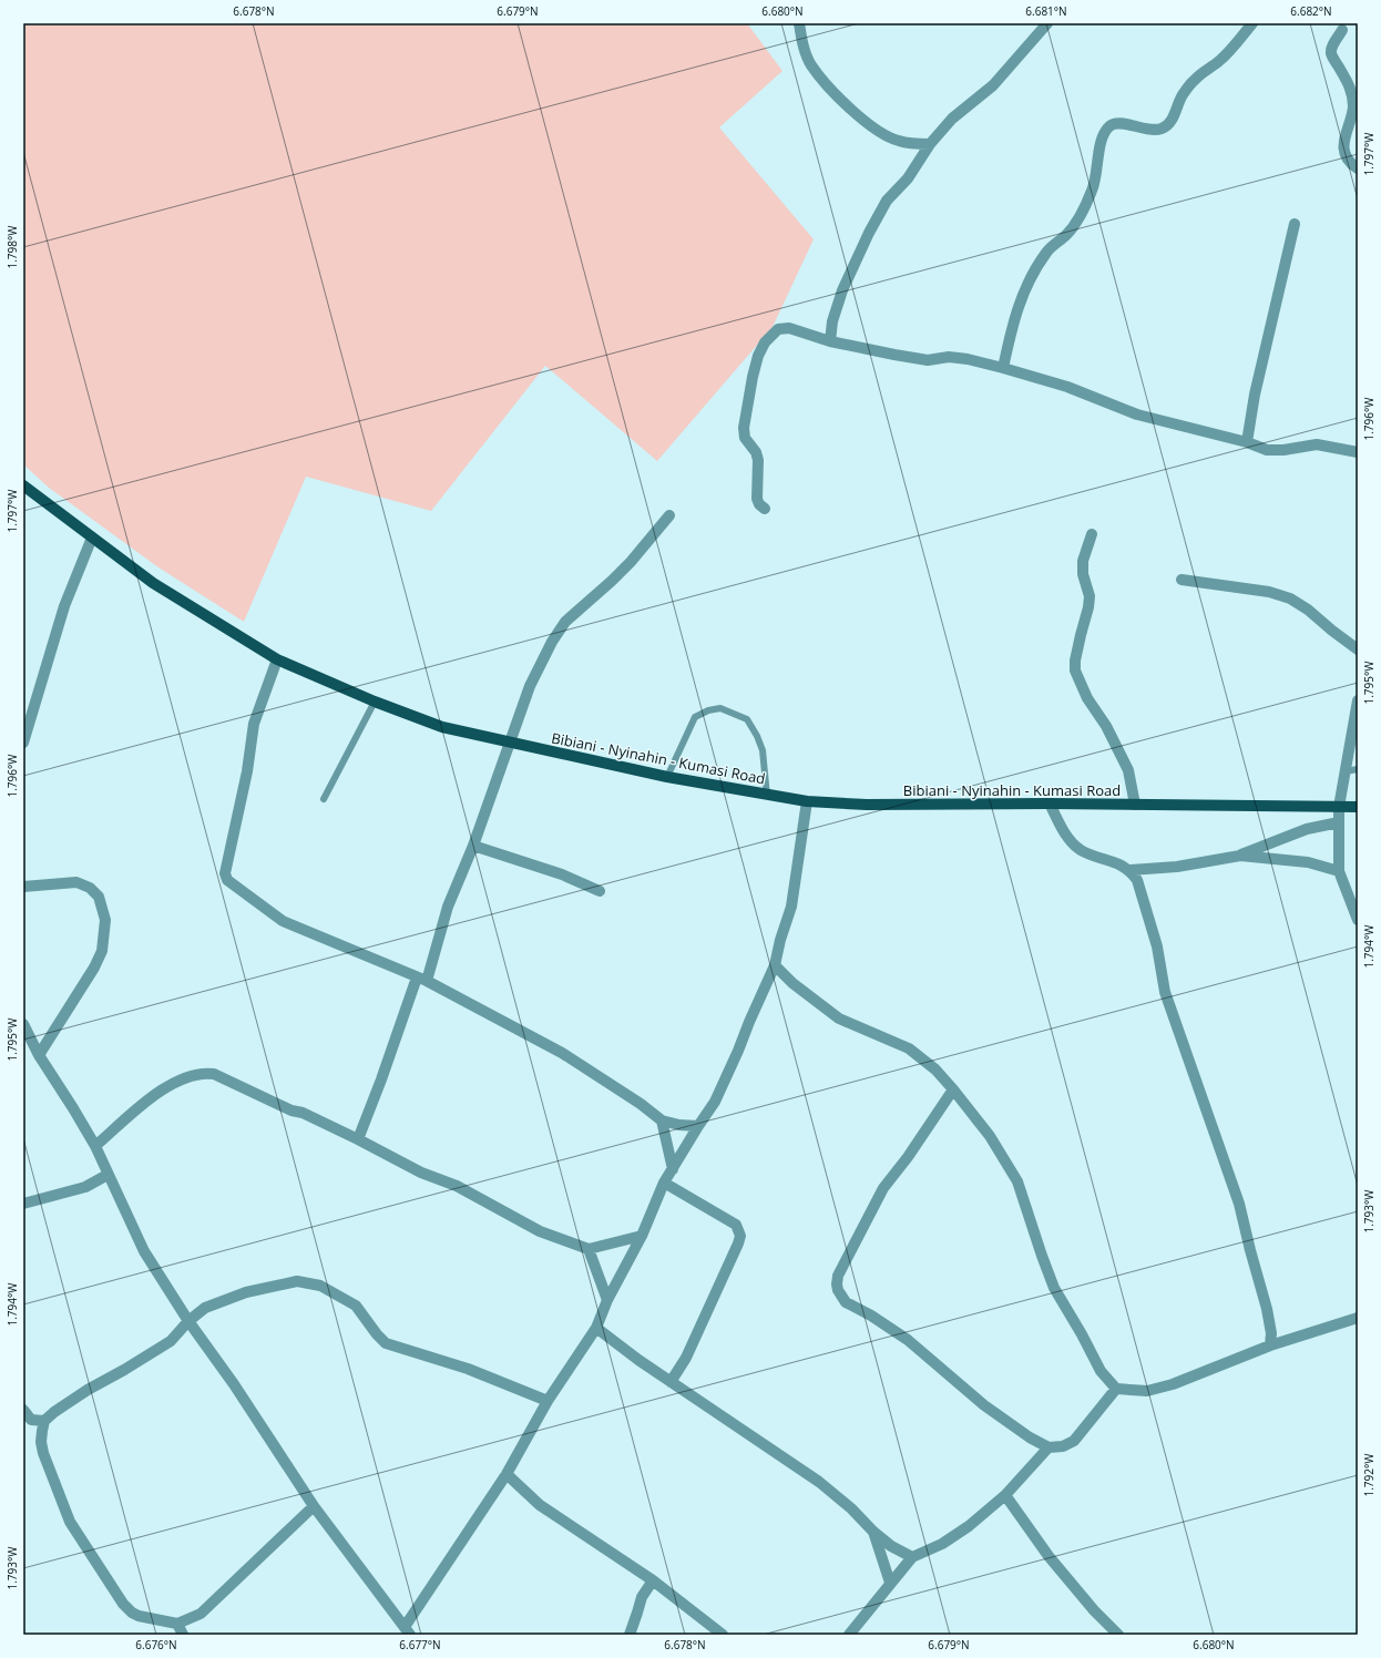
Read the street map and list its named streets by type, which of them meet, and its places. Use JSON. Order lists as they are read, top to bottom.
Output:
{
  "streets": {
    "main road": ["Bibiani - Nyinahin - Kumasi Road"]
  },
  "coordinates": [
    "6.678°N",
    "6.679°N",
    "6.680°N",
    "6.681°N",
    "6.682°N",
    "1.797°W",
    "1.798°W",
    "1.796°W",
    "1.795°W",
    "1.794°W",
    "1.793°W",
    "1.792°W",
    "6.676°N",
    "6.677°N"
  ]
}
